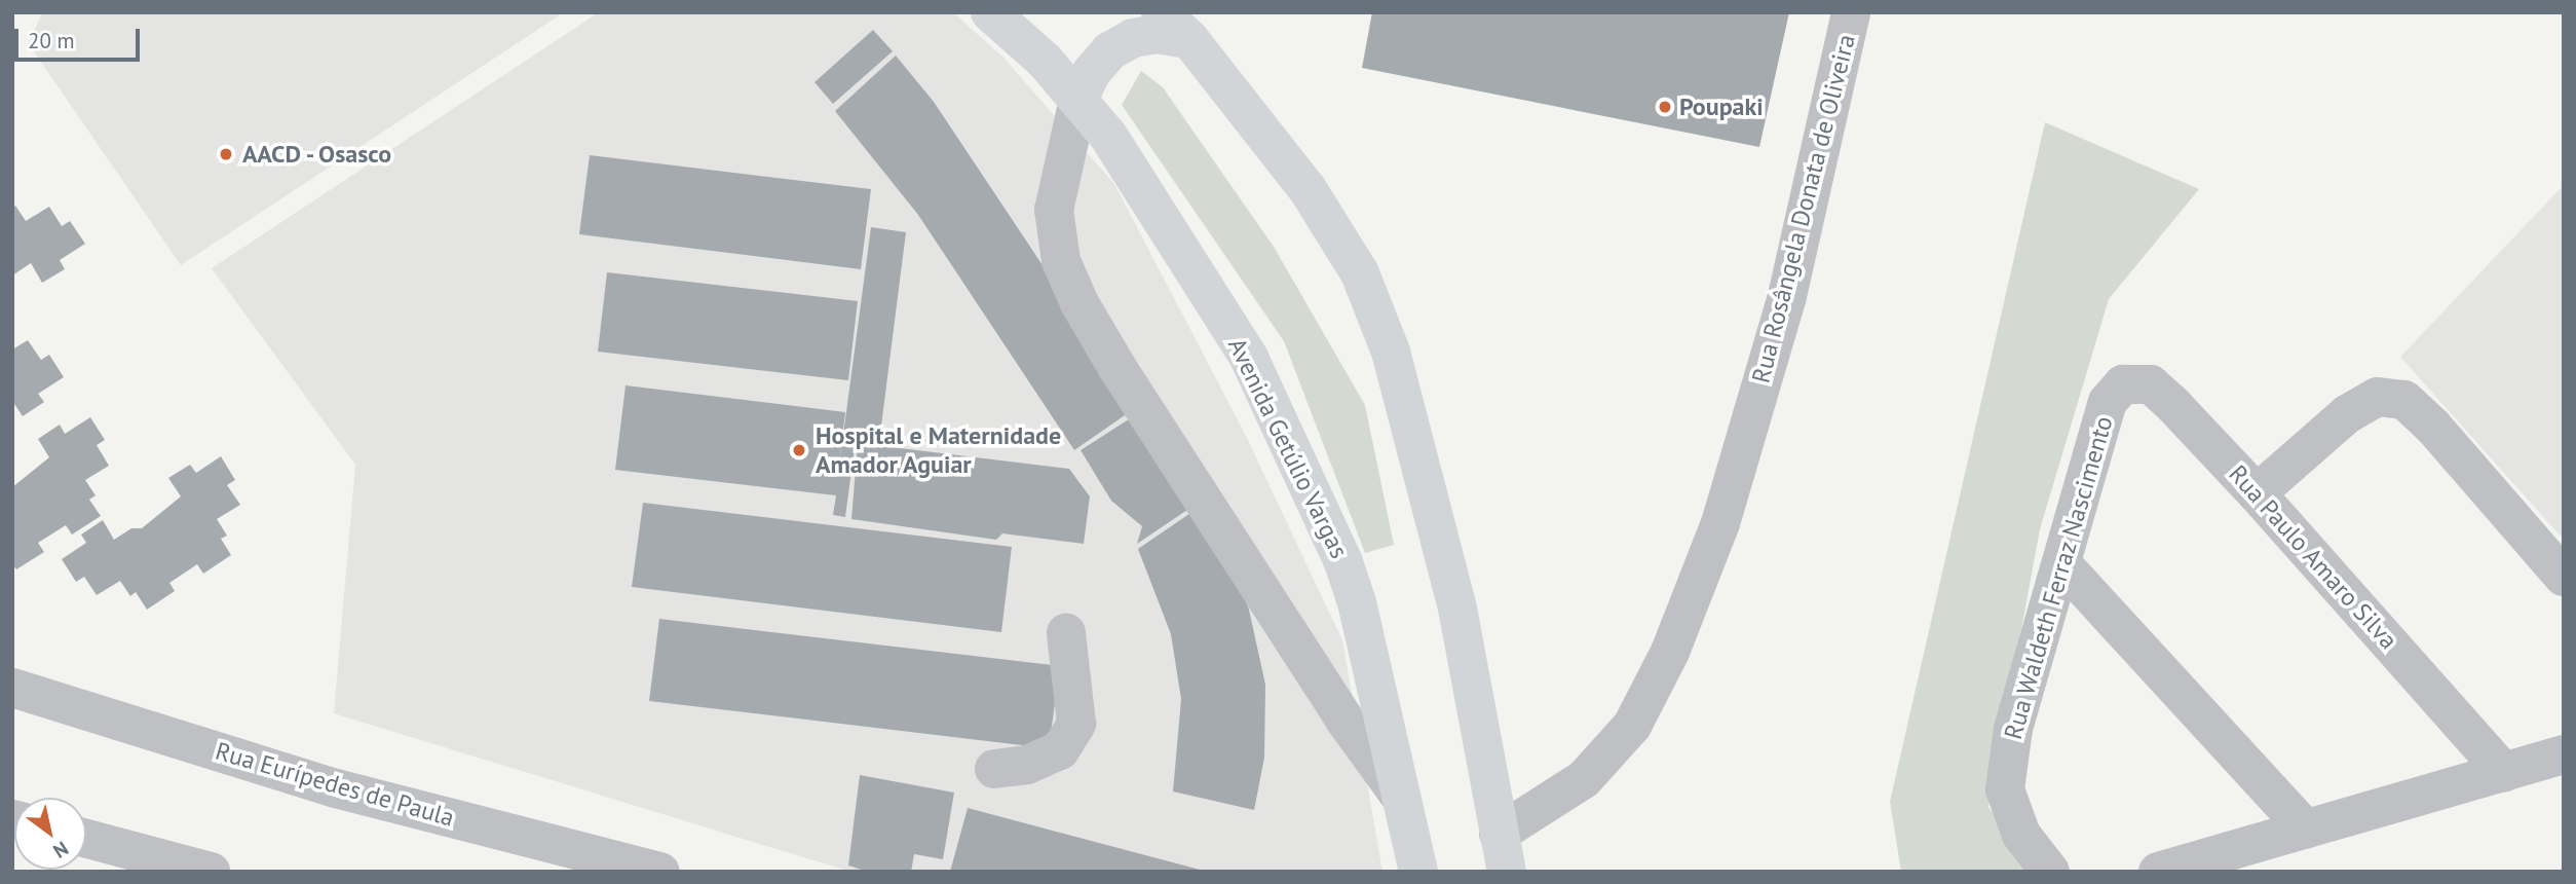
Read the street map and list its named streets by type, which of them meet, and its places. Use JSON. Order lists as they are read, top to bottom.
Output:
{
  "streets": {
    "main road": ["Avenida Getúlio Vargas"],
    "street": [
      "Rua Rosângela Donata de Oliveira",
      "Rua Paulo Amaro Silva",
      "Rua Waldeth Ferraz Nascimento",
      "Rua Eurípedes de Paula"
    ]
  },
  "crossings": [
    ["Rua Paulo Amaro Silva", "Rua Waldeth Ferraz Nascimento"]
  ],
  "places": ["Poupaki", "AACD - Osasco", "Hospital e Maternidade Amador Aguiar"],
  "scale_bar": "20 m",
  "north": "bottom right"
}
